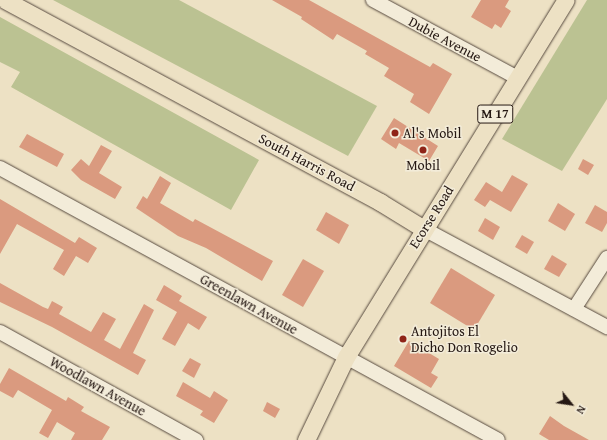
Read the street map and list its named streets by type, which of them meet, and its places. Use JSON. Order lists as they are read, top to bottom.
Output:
{
  "streets": {
    "main road": ["M 17", "South Harris Road", "Ecorse Road"],
    "street": ["Dubie Avenue", "Greenlawn Avenue", "Woodlawn Avenue"]
  },
  "crossings": [
    ["Dubie Avenue", "Ecorse Road"],
    ["South Harris Road", "Ecorse Road"],
    ["Ecorse Road", "Greenlawn Avenue"]
  ],
  "places": ["Al's Mobil", "Mobil", "Antojitos El Dicho Don Rogelio"],
  "north": "bottom right"
}
